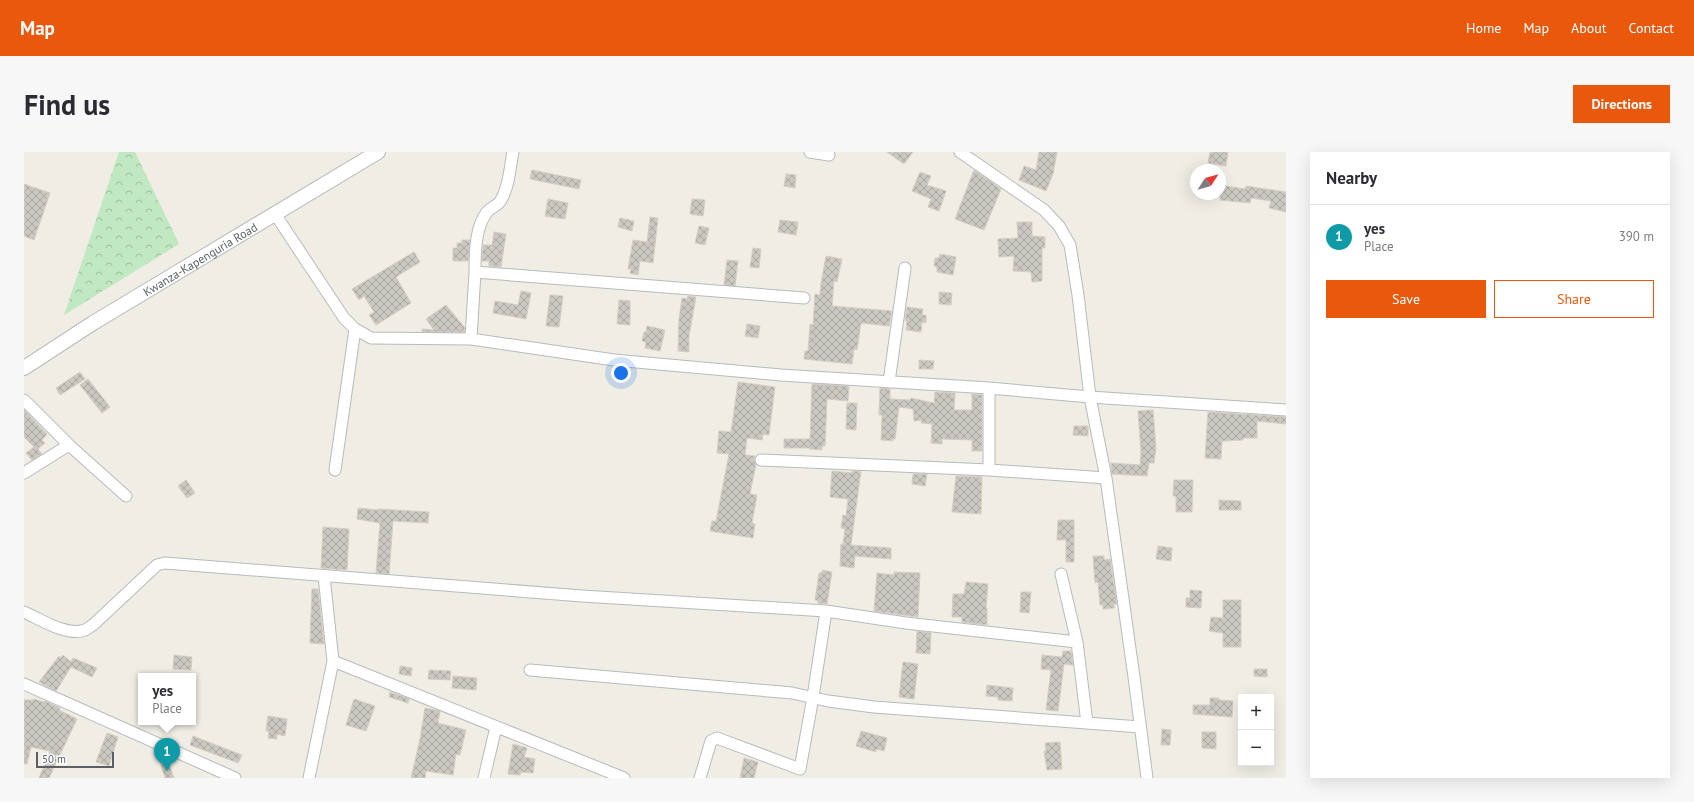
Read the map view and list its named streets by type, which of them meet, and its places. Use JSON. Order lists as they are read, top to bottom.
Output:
{
  "streets": {
    "street": ["Kwanza-Kapenguria Road"]
  },
  "scale_bar": "50 m",
  "north": "top right",
  "page": {
    "header": "Map",
    "nav": [
      "Home",
      "Map",
      "About",
      "Contact"
    ],
    "buttons": [
      "Directions",
      ["Save", "Share"]
    ],
    "title": "Find us",
    "heading": "Nearby",
    "list": [
      {
        "mark": "1",
        "name": "yes",
        "note": "Place",
        "value": "390 m"
      }
    ],
    "popup": ["yes", "Place"],
    "map_buttons": ["+", "−"],
    "pins": "1",
    "scale": "50 m"
  }
}
